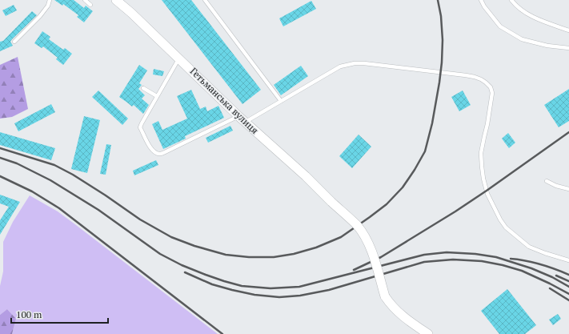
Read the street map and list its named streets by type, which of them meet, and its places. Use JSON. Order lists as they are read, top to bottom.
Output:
{
  "streets": {
    "street": ["Гетьманська вулиця"]
  },
  "scale_bar": "100 m"
}
